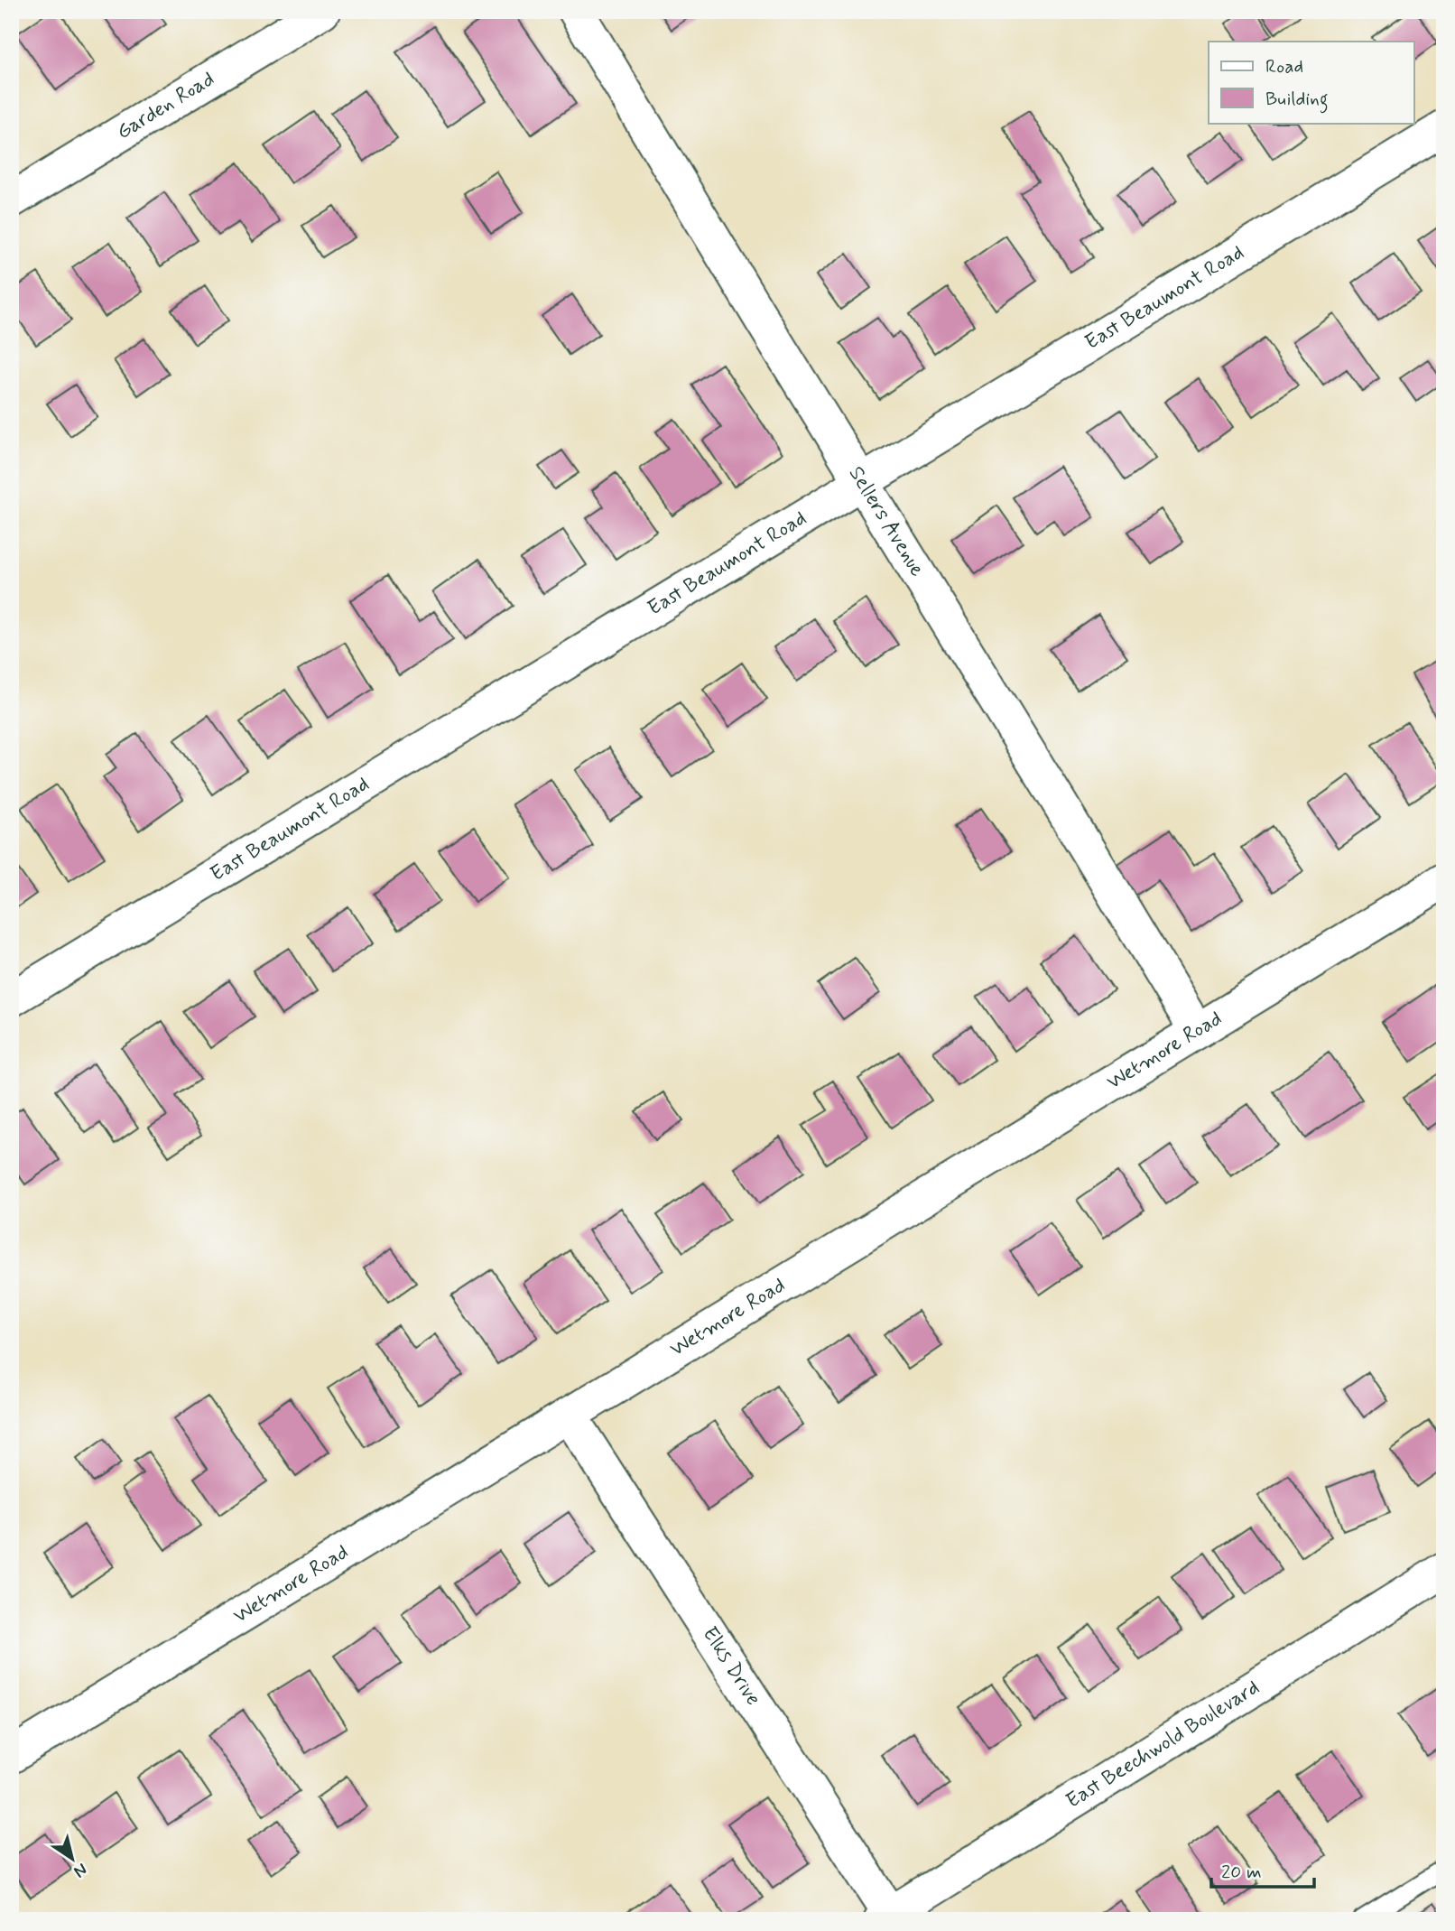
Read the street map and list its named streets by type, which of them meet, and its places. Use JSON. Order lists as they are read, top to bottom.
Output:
{
  "streets": {
    "street": [
      "Garden Road",
      "East Beaumont Road",
      "Sellers Avenue",
      "Wetmore Road",
      "Elks Drive",
      "East Beechwold Boulevard"
    ]
  },
  "crossings": [
    ["East Beaumont Road", "Sellers Avenue"],
    ["Sellers Avenue", "Wetmore Road"],
    ["Wetmore Road", "Elks Drive"],
    ["Elks Drive", "East Beechwold Boulevard"]
  ],
  "legend": ["Road", "Building"],
  "scale_bar": "20 m",
  "north": "bottom right"
}
